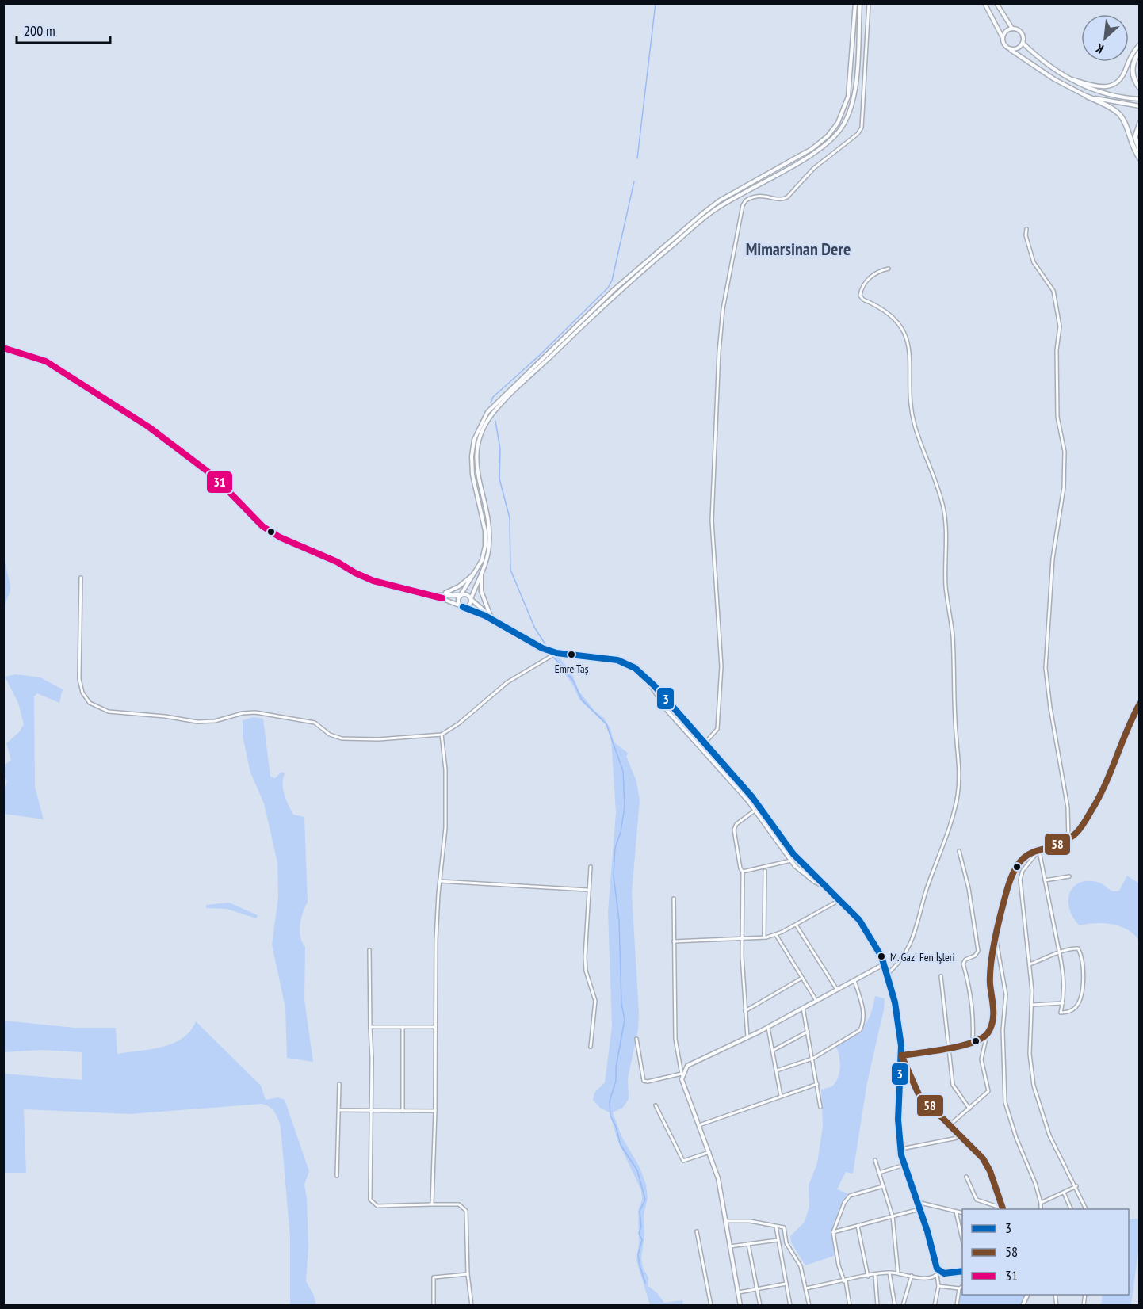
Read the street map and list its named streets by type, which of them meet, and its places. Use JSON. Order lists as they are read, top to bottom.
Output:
{
  "districts": ["Mimarsinan Dere"],
  "places": ["Emre Taş", "M. Gazi Fen İşleri"],
  "lines": ["transit line 31", "transit line 3", "transit line 58"],
  "legend": ["3", "58", "31"],
  "scale_bar": "200 m",
  "north": "bottom left"
}
